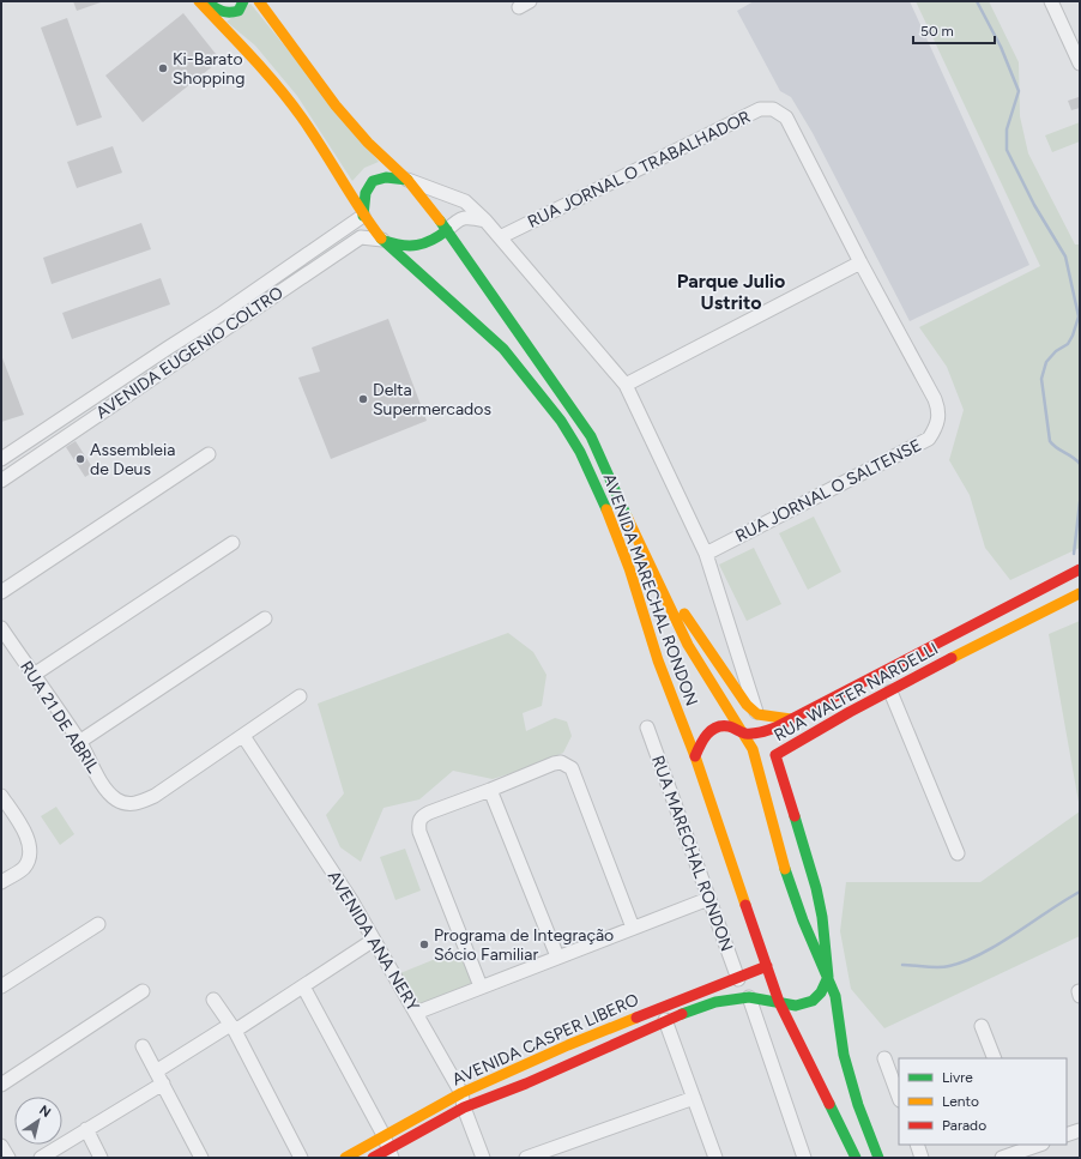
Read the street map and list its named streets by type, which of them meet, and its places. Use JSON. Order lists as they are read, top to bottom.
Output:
{
  "streets": {
    "main road": ["AVENIDA MARECHAL RONDON", "RUA WALTER NARDELLI", "AVENIDA CASPER LIBERO"],
    "street": [
      "RUA JORNAL O TRABALHADOR",
      "AVENIDA EUGENIO COLTRO",
      "RUA JORNAL O SALTENSE",
      "RUA 21 DE ABRIL",
      "RUA MARECHAL RONDON",
      "AVENIDA ANA NERY"
    ]
  },
  "crossings": [
    ["RUA JORNAL O TRABALHADOR", "RUA JORNAL O SALTENSE"],
    ["AVENIDA EUGENIO COLTRO", "AVENIDA MARECHAL RONDON"],
    ["AVENIDA MARECHAL RONDON", "RUA WALTER NARDELLI"],
    ["AVENIDA MARECHAL RONDON", "AVENIDA CASPER LIBERO"],
    ["RUA WALTER NARDELLI", "AVENIDA CASPER LIBERO"],
    ["RUA 21 DE ABRIL", "AVENIDA ANA NERY"],
    ["RUA MARECHAL RONDON", "AVENIDA CASPER LIBERO"],
    ["AVENIDA ANA NERY", "AVENIDA CASPER LIBERO"]
  ],
  "districts": ["Parque Julio Ustrito"],
  "places": [
    "Ki-Barato Shopping",
    "Delta Supermercados",
    "Assembleia de Deus",
    "Programa de Integração Sócio Familiar"
  ],
  "legend": ["Livre", "Lento", "Parado"],
  "scale_bar": "50 m",
  "north": "top right"
}
